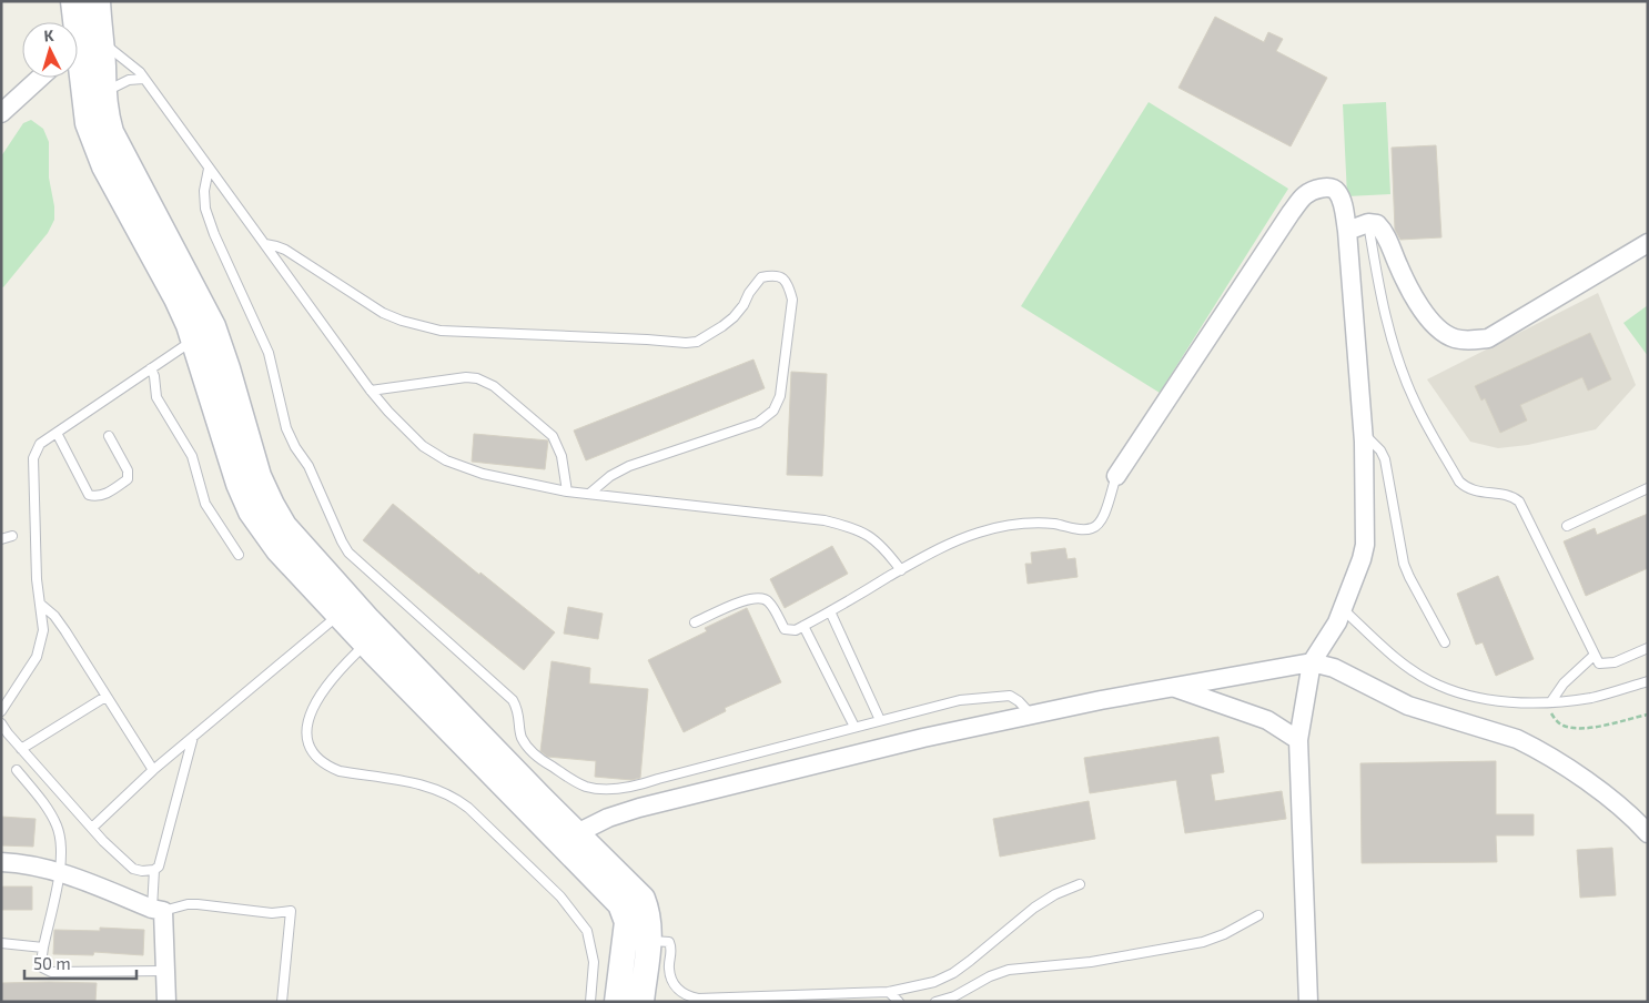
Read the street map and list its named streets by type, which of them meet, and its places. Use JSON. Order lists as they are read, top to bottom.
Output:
{
  "scale_bar": "50 m",
  "north": "top"
}
